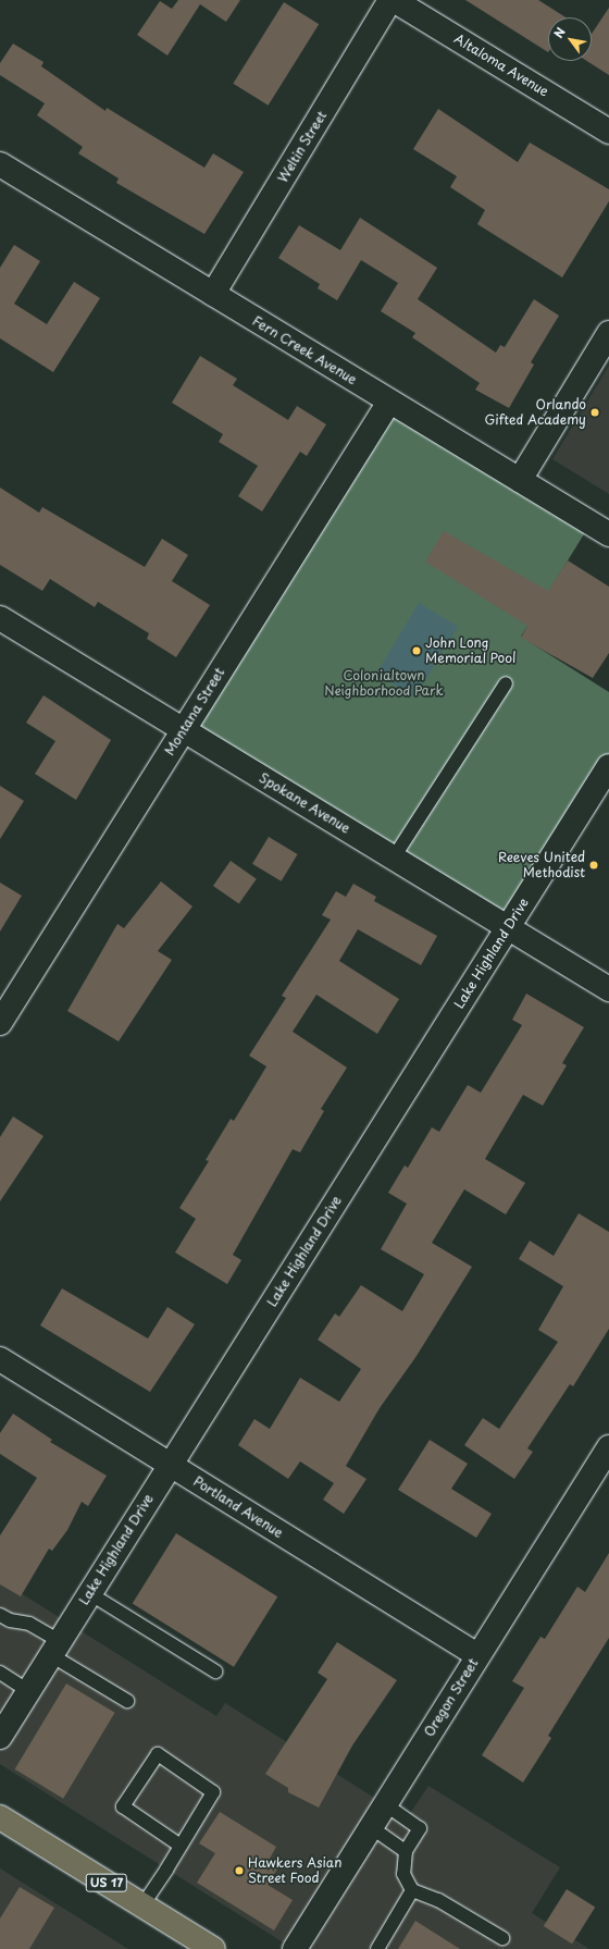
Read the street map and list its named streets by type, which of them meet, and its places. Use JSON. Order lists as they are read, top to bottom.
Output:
{
  "streets": {
    "main road": ["US 17"],
    "street": [
      "Altaloma Avenue",
      "Weltin Street",
      "Fern Creek Avenue",
      "Montana Street",
      "Spokane Avenue",
      "Lake Highland Drive",
      "Portland Avenue",
      "Oregon Street"
    ]
  },
  "crossings": [
    ["Altaloma Avenue", "Weltin Street"],
    ["Weltin Street", "Fern Creek Avenue"],
    ["Fern Creek Avenue", "Montana Street"],
    ["Montana Street", "Spokane Avenue"],
    ["Spokane Avenue", "Lake Highland Drive"],
    ["Lake Highland Drive", "Portland Avenue"],
    ["Portland Avenue", "Oregon Street"]
  ],
  "parks": ["Colonialtown Neighborhood Park"],
  "places": [
    "Orlando Gifted Academy",
    "John Long Memorial Pool",
    "Reeves United Methodist",
    "Hawkers Asian Street Food"
  ],
  "north": "top left"
}
